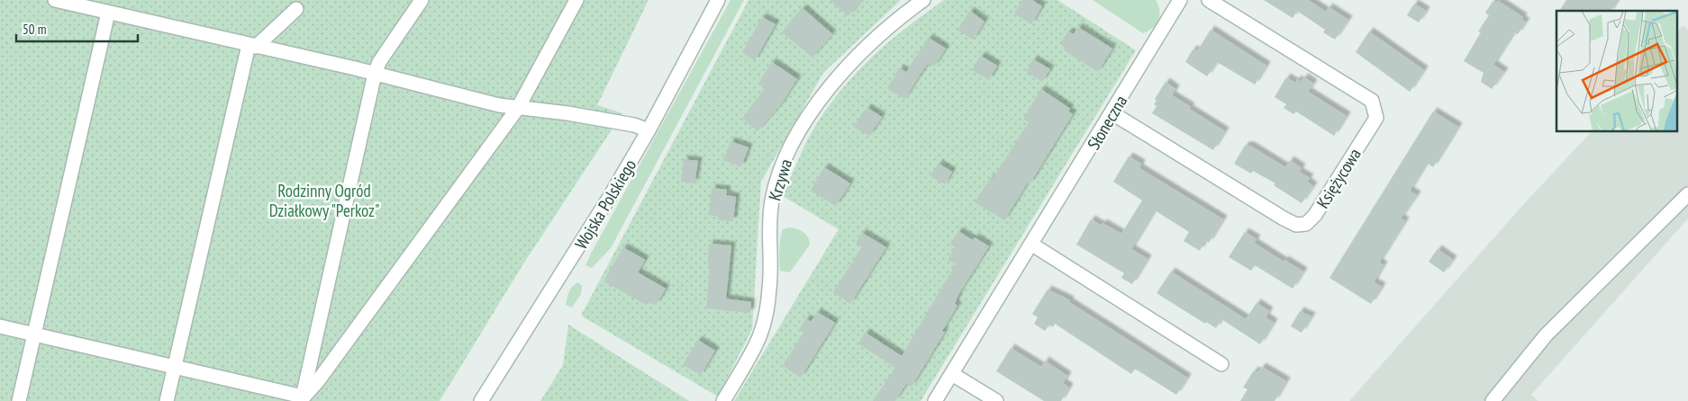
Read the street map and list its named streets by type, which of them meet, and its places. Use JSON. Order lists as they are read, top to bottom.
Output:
{
  "streets": {
    "street": [
      "Słoneczna",
      "Księżycowa",
      "Krzywa",
      "Wojska Polskiego"
    ]
  },
  "crossings": [
    ["Słoneczna", "Księżycowa"]
  ],
  "parks": ["Rodzinny Ogród Działkowy \"Perkoz\""],
  "scale_bar": "50 m"
}
